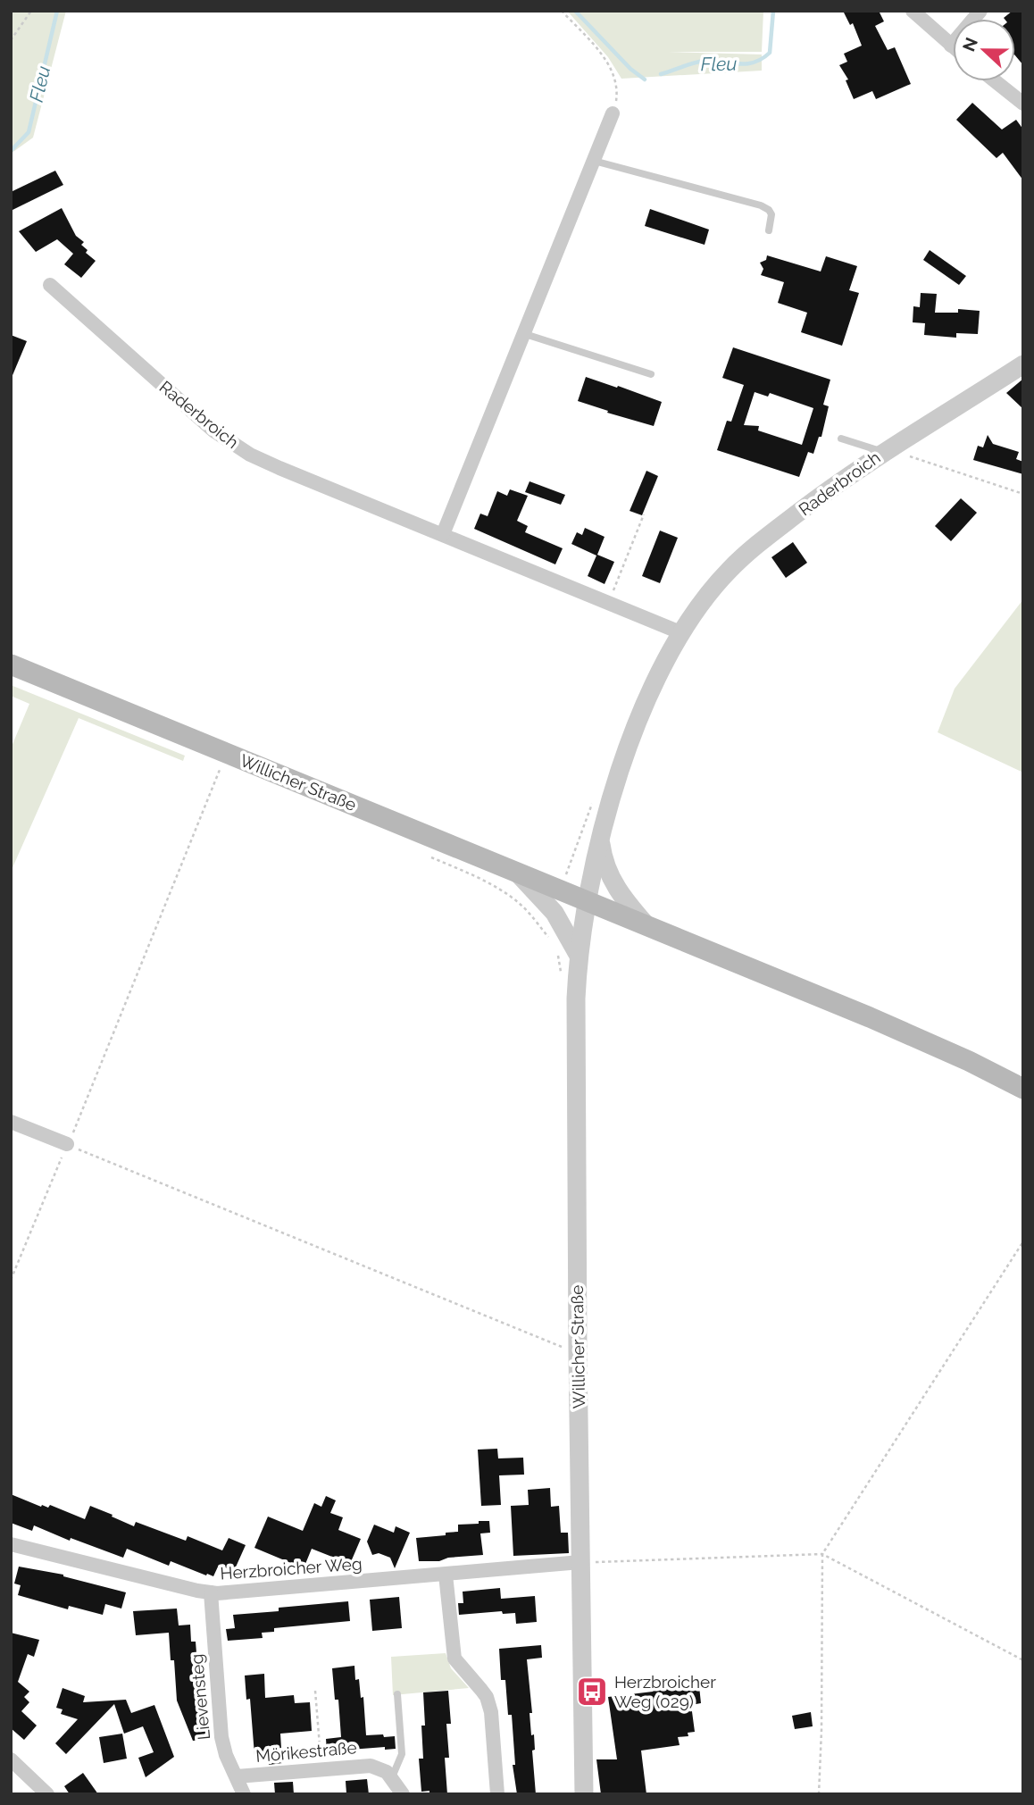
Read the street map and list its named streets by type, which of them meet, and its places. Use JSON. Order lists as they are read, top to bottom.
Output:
{
  "streets": {
    "main road": ["Willicher Straße"],
    "street": [
      "Raderbroich",
      "Herzbroicher Weg",
      "Lievensteg",
      "Mörikestraße"
    ]
  },
  "crossings": [
    ["Raderbroich", "Willicher Straße"],
    ["Willicher Straße", "Herzbroicher Weg"],
    ["Herzbroicher Weg", "Lievensteg"],
    ["Lievensteg", "Mörikestraße"]
  ],
  "water": ["Fleu"],
  "places": {
    "bus stop": ["Herzbroicher Weg (029)"]
  },
  "north": "left"
}
